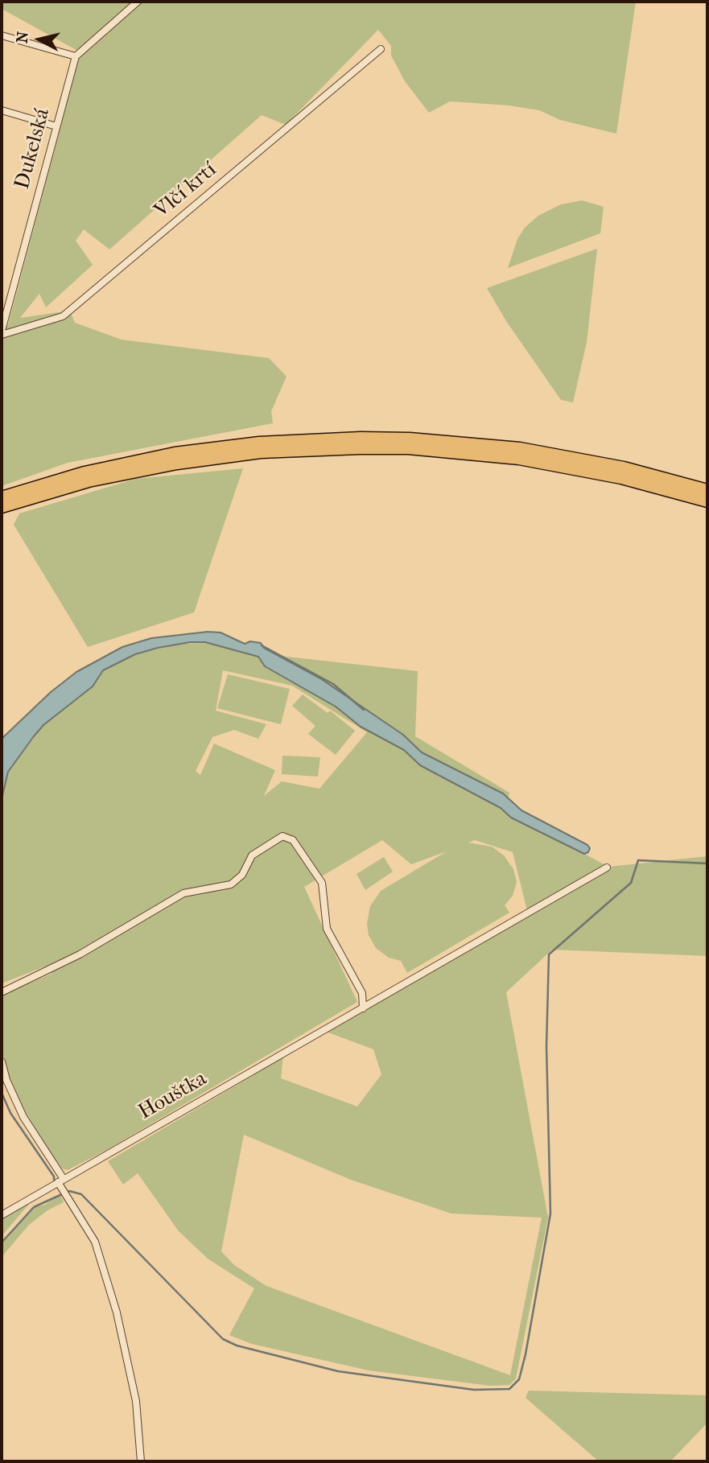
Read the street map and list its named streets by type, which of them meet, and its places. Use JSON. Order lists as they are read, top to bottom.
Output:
{
  "streets": {
    "street": ["Dukelská", "Vlčí krtí", "Houštka"]
  },
  "crossings": [
    ["Dukelská", "Vlčí krtí"]
  ],
  "north": "left"
}
